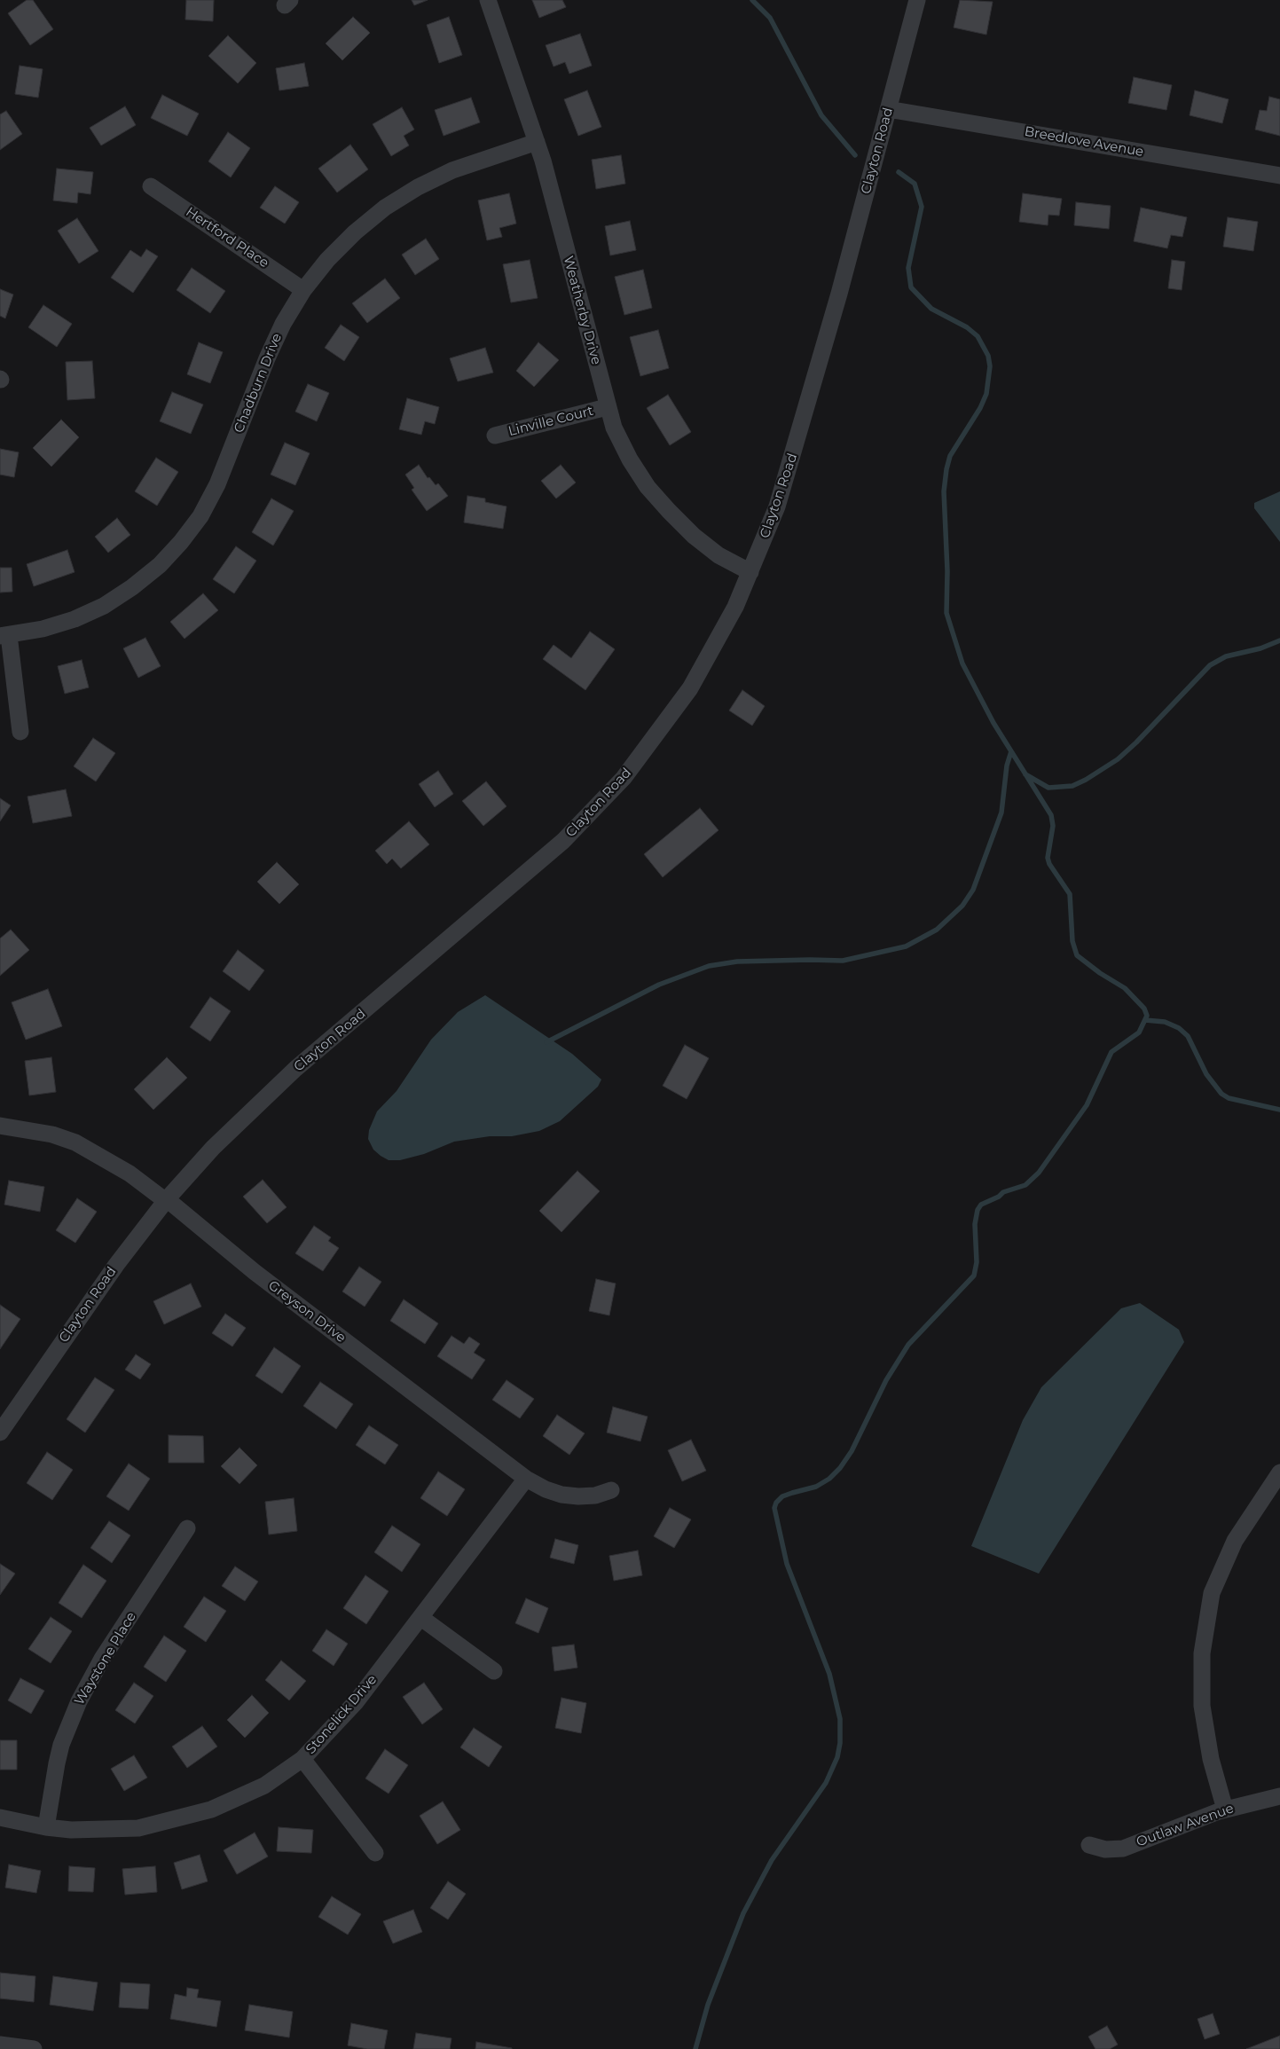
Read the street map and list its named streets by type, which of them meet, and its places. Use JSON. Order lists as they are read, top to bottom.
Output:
{
  "streets": {
    "street": [
      "Breedlove Avenue",
      "Clayton Road",
      "Hertford Place",
      "Weatherby Drive",
      "Chadburn Drive",
      "Linville Court",
      "Greyson Drive",
      "Waystone Place",
      "Stonelick Drive",
      "Outlaw Avenue"
    ]
  },
  "crossings": [
    ["Breedlove Avenue", "Clayton Road"],
    ["Clayton Road", "Weatherby Drive"],
    ["Clayton Road", "Greyson Drive"],
    ["Hertford Place", "Chadburn Drive"],
    ["Weatherby Drive", "Chadburn Drive"],
    ["Weatherby Drive", "Linville Court"],
    ["Greyson Drive", "Stonelick Drive"],
    ["Waystone Place", "Stonelick Drive"]
  ]
}
